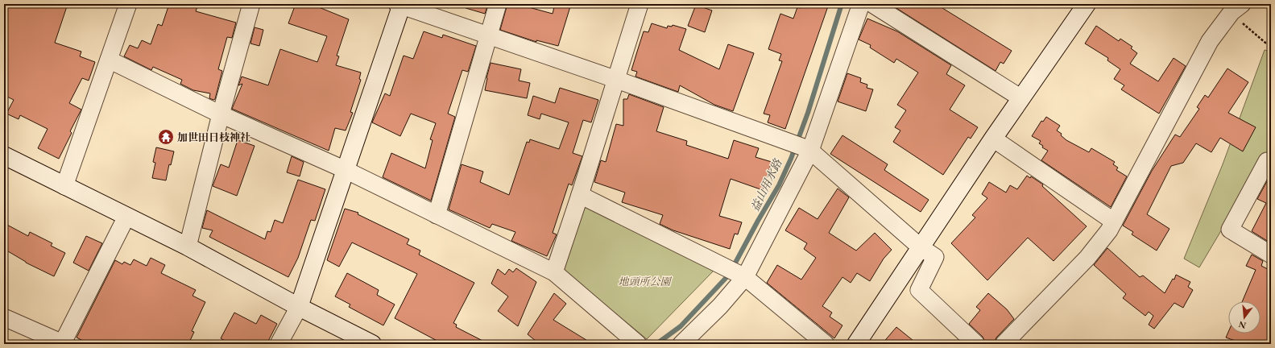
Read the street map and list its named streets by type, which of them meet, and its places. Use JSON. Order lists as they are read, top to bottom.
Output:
{
  "water": ["益山用水路"],
  "parks": ["地頭所公園"],
  "places": {
    "temple": ["加世田日枝神社"]
  },
  "north": "bottom"
}
